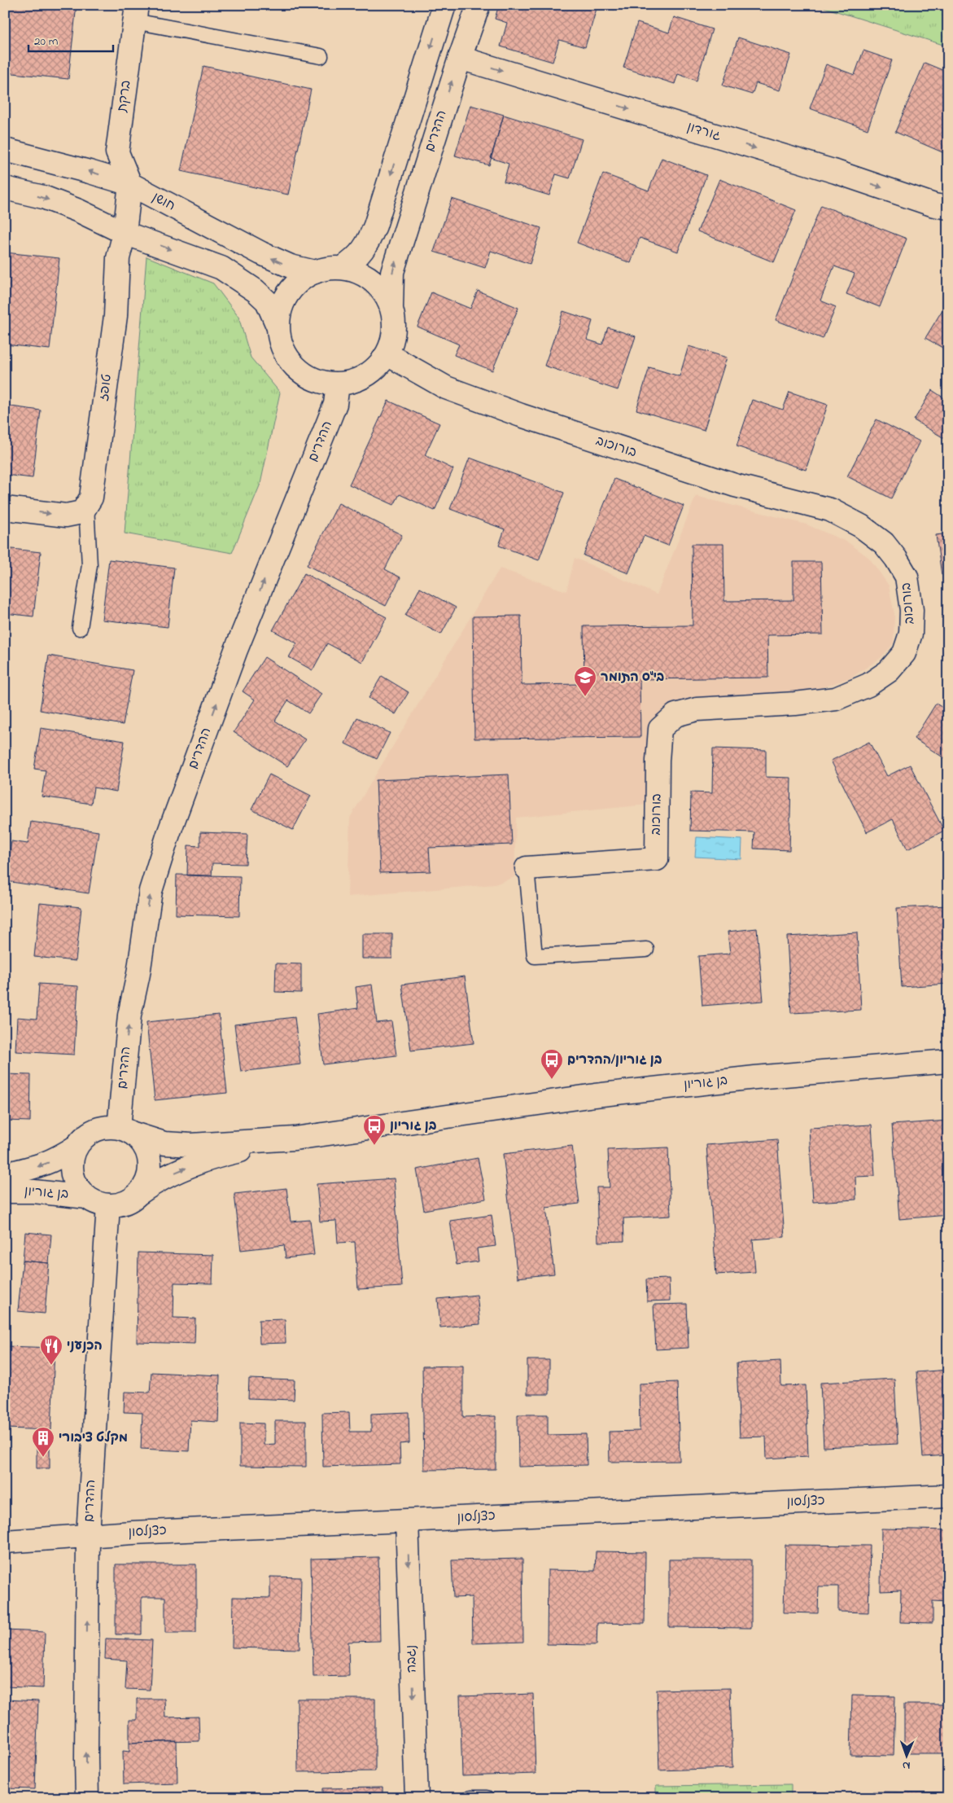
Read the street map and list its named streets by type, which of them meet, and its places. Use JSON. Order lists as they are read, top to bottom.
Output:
{
  "streets": {
    "street": [
      "ברקת",
      "ההדרים",
      "גורדון",
      "חושן",
      "טופז",
      "בורוכוב",
      "בן גוריון",
      "כצנלסון",
      "נגבה"
    ]
  },
  "crossings": [
    ["ברקת", "חושן"],
    ["ברקת", "טופז"],
    ["ההדרים", "גורדון"],
    ["ההדרים", "חושן"],
    ["ההדרים", "בורוכוב"],
    ["ההדרים", "בן גוריון"],
    ["ההדרים", "כצנלסון"],
    ["חושן", "טופז"],
    ["חושן", "בורוכוב"],
    ["כצנלסון", "נגבה"]
  ],
  "one_way": ["ההדרים", "גורדון", "נגבה"],
  "places": {
    "school or university": ["בי\"ס התומר"],
    "bus stop": ["בן גוריון/ההדרים", "בן גוריון"],
    "restaurant": ["הכנעני"],
    "building": ["מקלט ציבורי"]
  },
  "scale_bar": "20 m",
  "north": "bottom"
}
